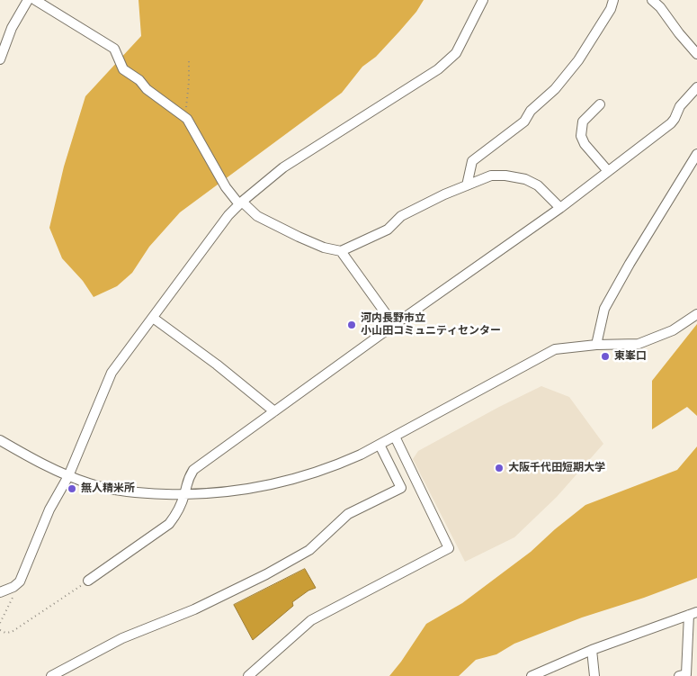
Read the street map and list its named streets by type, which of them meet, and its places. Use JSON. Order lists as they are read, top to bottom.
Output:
{
  "places": [
    "河内長野市立 小山田コミュニティセンター",
    "東峯口",
    "大阪千代田短期大学",
    "無人精米所"
  ]
}
